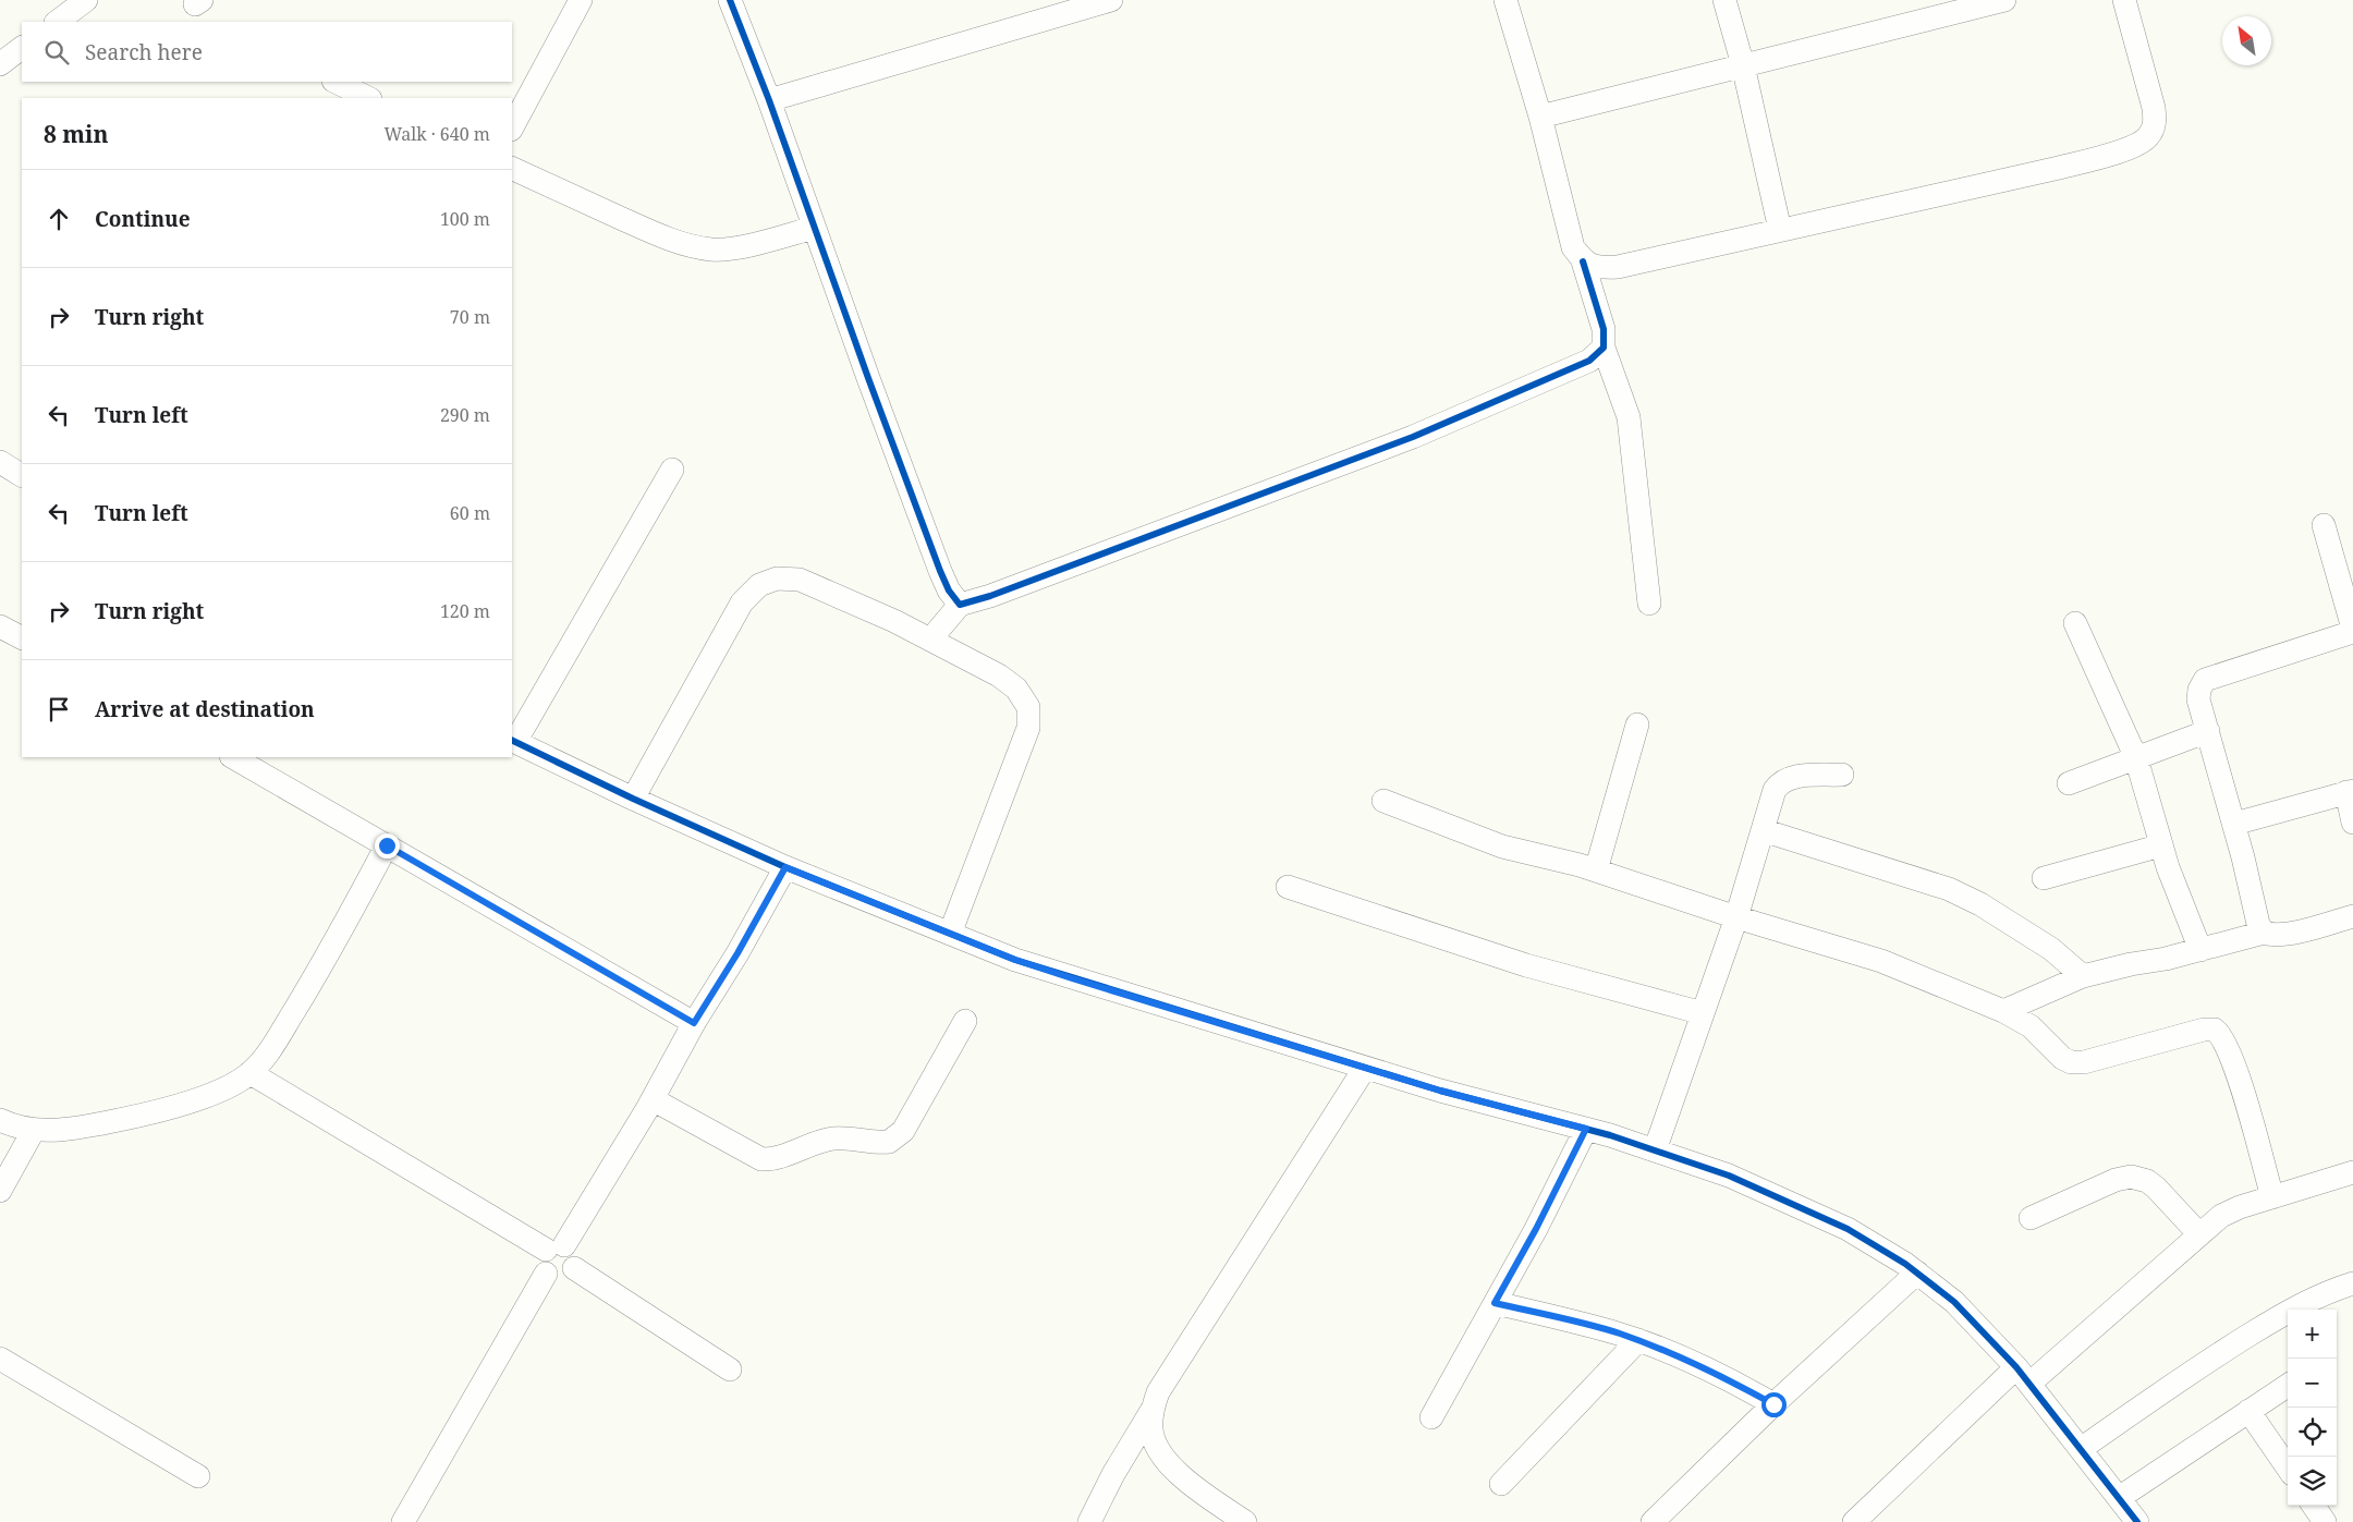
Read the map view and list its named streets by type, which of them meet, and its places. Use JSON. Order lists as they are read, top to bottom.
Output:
{
  "north": "top left",
  "page": {
    "search": "Search here",
    "heading": ["8 min", "Walk · 640 m"],
    "list": [
      ["Continue", "100 m"],
      ["Turn right", "70 m"],
      ["Turn left", "290 m"],
      ["Turn left", "60 m"],
      ["Turn right", "120 m"],
      "Arrive at destination"
    ],
    "map_buttons": ["+", "−"]
  }
}
